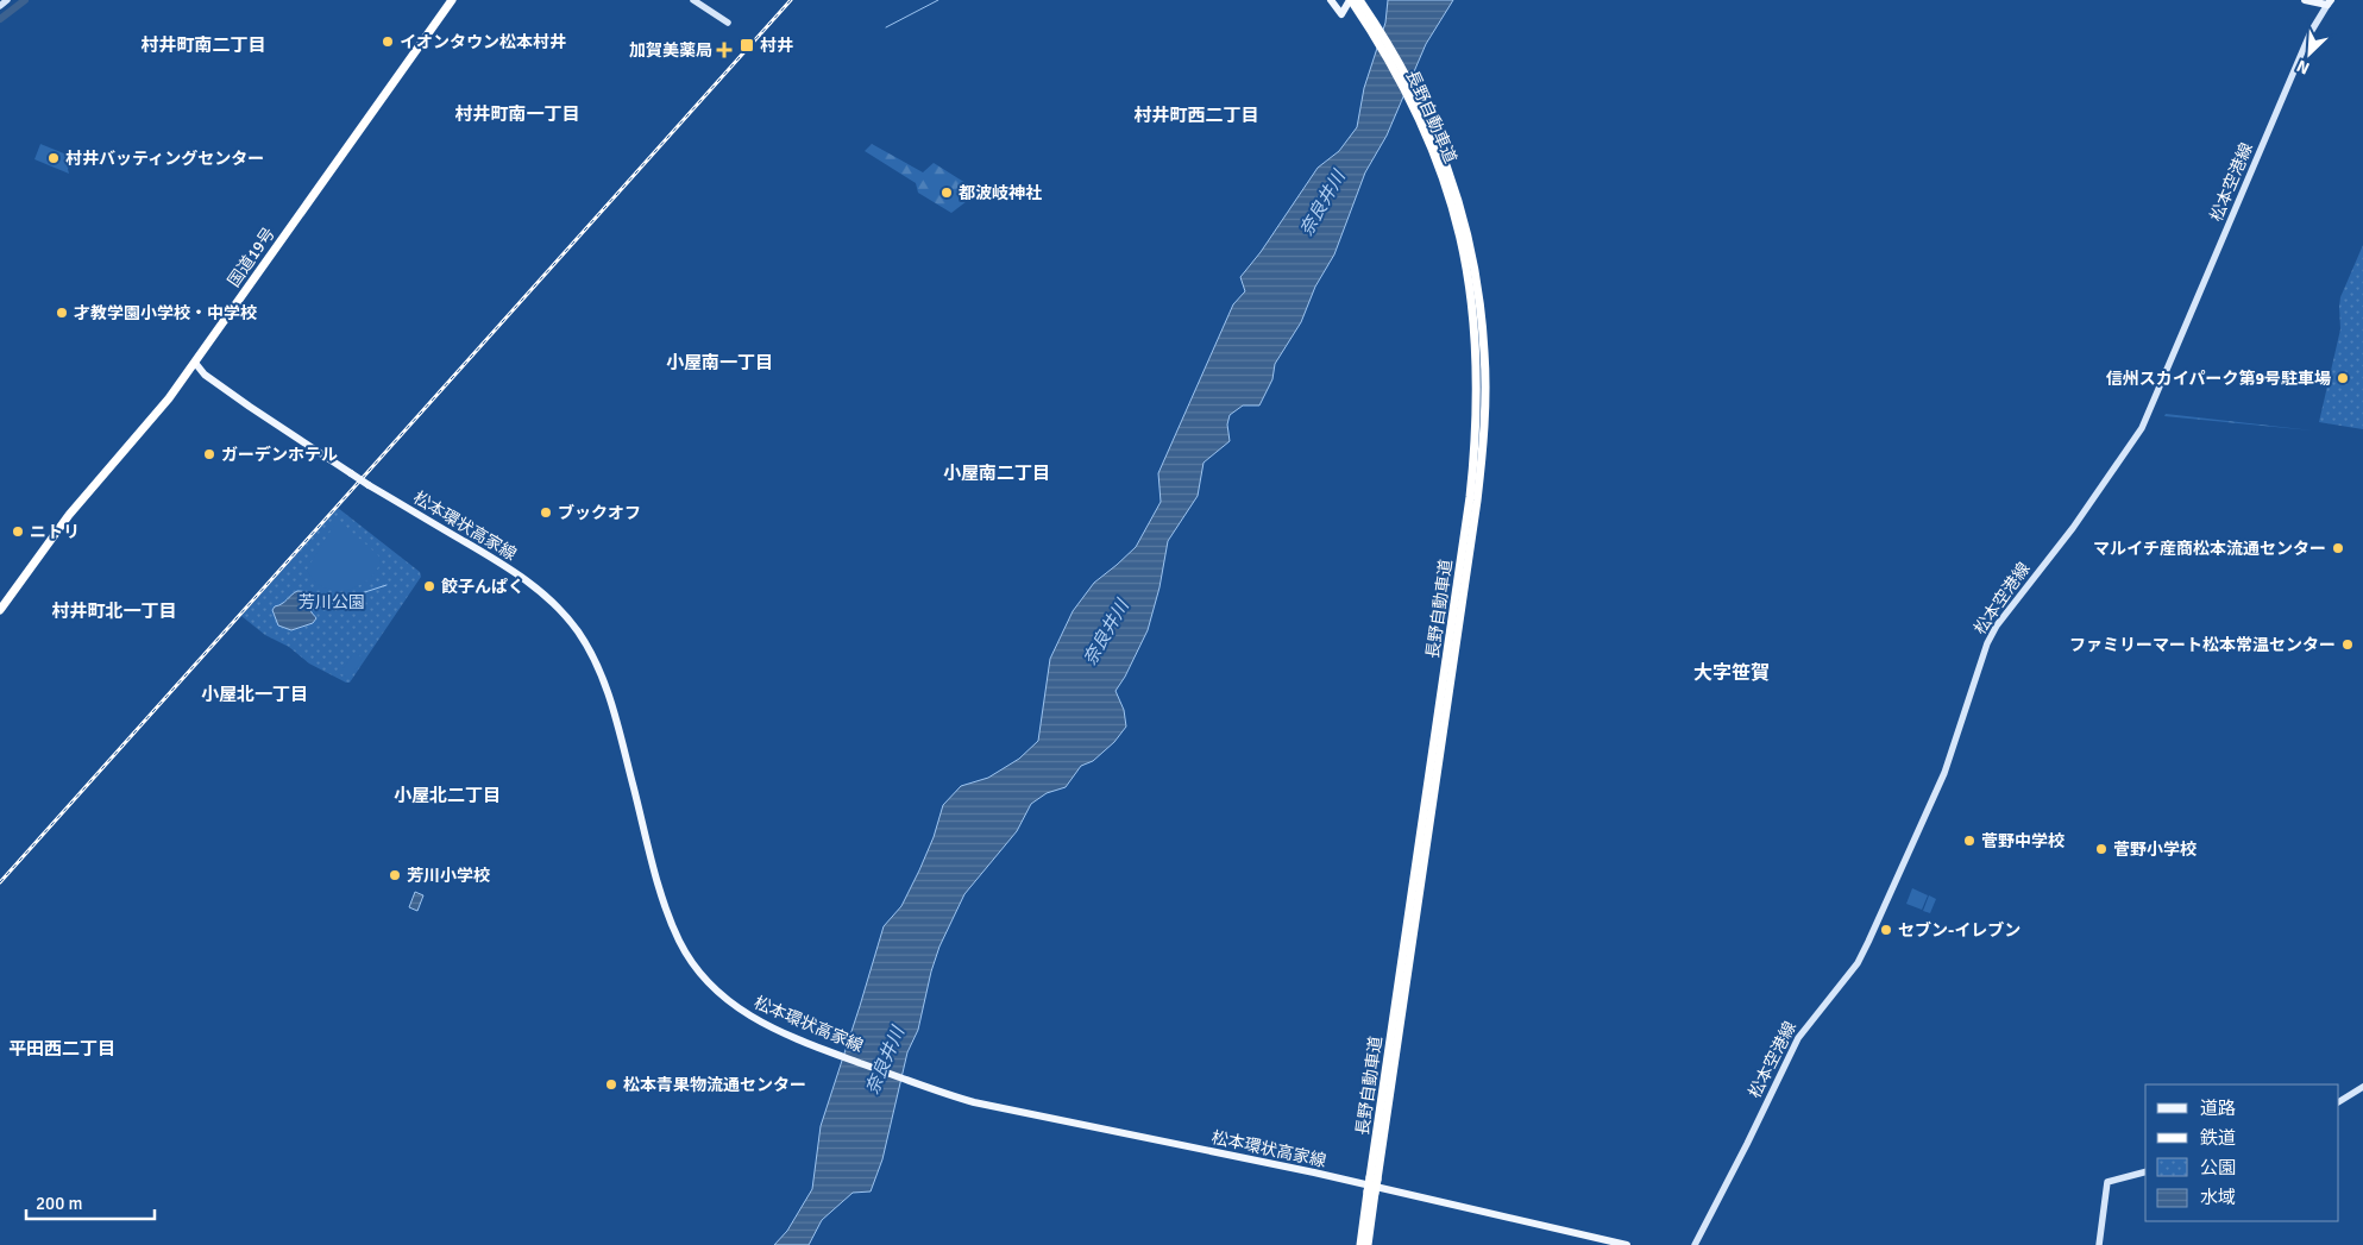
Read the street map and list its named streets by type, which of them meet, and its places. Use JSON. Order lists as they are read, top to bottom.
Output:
{
  "streets": {
    "highway": ["長野自動車道", "国道19号"],
    "main road": ["松本空港線", "松本環状高家線"]
  },
  "crossings": [
    ["国道19号", "松本環状高家線"]
  ],
  "districts": [
    "村井町南二丁目",
    "村井町南一丁目",
    "村井町西二丁目",
    "小屋南一丁目",
    "小屋南二丁目",
    "村井町北一丁目",
    "大字笹賀",
    "小屋北一丁目",
    "小屋北二丁目",
    "平田西二丁目"
  ],
  "water": ["奈良井川"],
  "parks": ["芳川公園"],
  "places": {
    "other": [
      "イオンタウン松本村井",
      "村井バッティングセンター",
      "都波岐神社",
      "才教学園小学校・中学校",
      "信州スカイパーク第9号駐車場",
      "ガーデンホテル",
      "ブックオフ",
      "ニトリ",
      "マルイチ産商松本流通センター",
      "餃子んぱく",
      "ファミリーマート松本常温センター",
      "菅野中学校",
      "菅野小学校",
      "芳川小学校",
      "セブン-イレブン",
      "松本青果物流通センター"
    ],
    "transit": ["村井"],
    "health": ["加賀美薬局"]
  },
  "legend": [
    "道路",
    "鉄道",
    "公園",
    "水域"
  ],
  "scale_bar": "200 m",
  "north": "bottom left"
}
